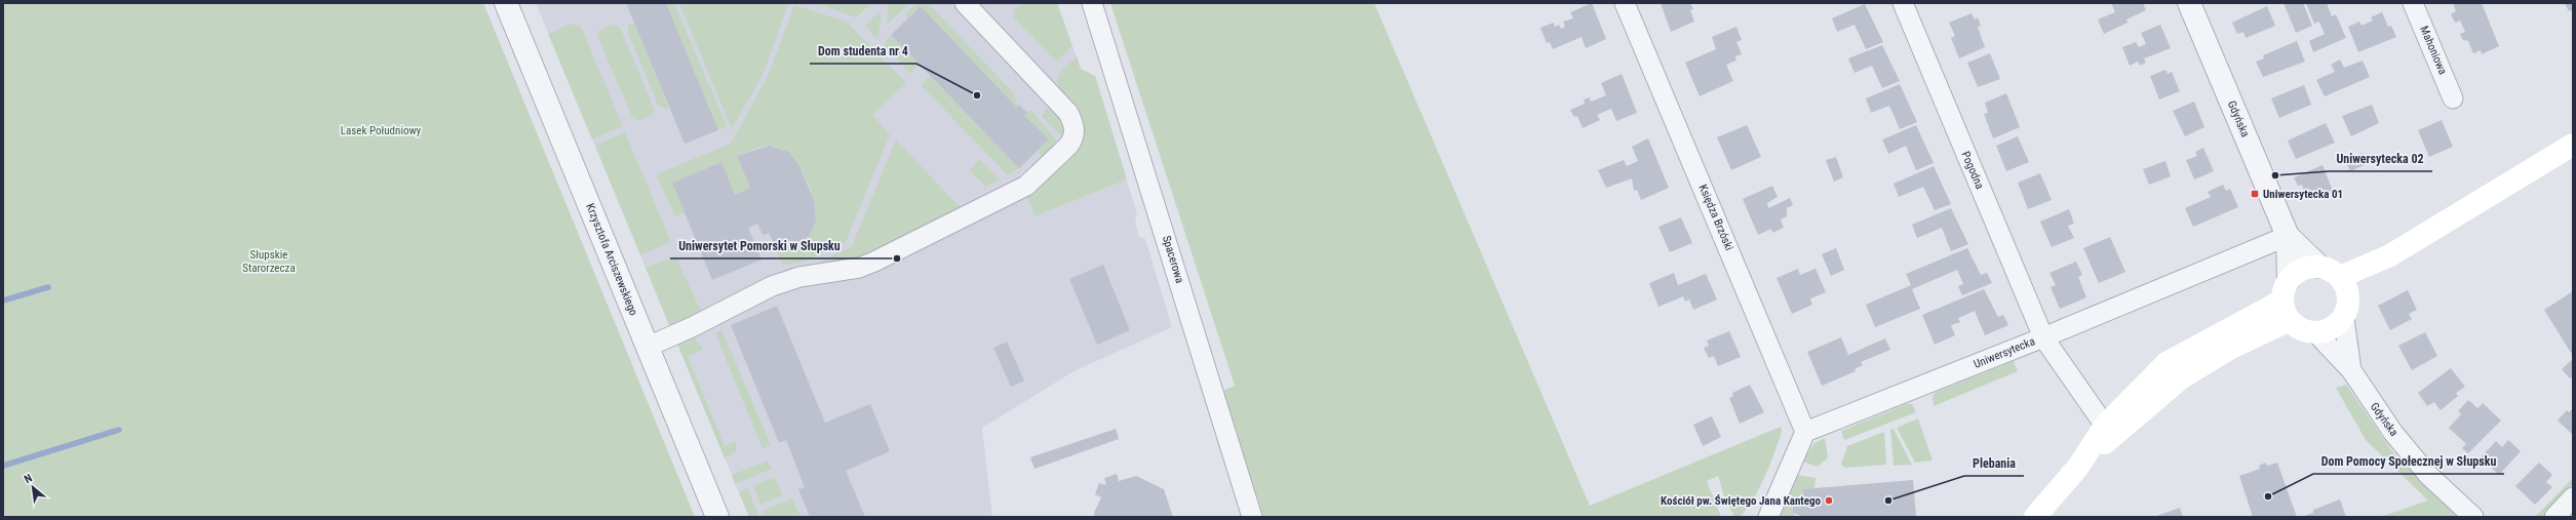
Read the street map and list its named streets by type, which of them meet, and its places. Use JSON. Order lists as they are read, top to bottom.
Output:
{
  "streets": {
    "street": [
      "Mahoniowa",
      "Gdyńska",
      "Pogodna",
      "Księdza Brzóski",
      "Krzysztofa Arciszewskiego",
      "Spacerowa",
      "Uniwersytecka"
    ]
  },
  "crossings": [
    ["Gdyńska", "Uniwersytecka"],
    ["Pogodna", "Uniwersytecka"],
    ["Księdza Brzóski", "Uniwersytecka"]
  ],
  "parks": ["Lasek Południowy", "Słupskie Starorzecza"],
  "places": {
    "other": [
      "Dom studenta nr 4",
      "Uniwersytecka 02",
      "Uniwersytet Pomorski w Słupsku",
      "Dom Pomocy Społecznej w Słupsku",
      "Kościół pw. Świętego Jana Kantego",
      "Plebania"
    ],
    "transit": ["Uniwersytecka 01"]
  },
  "north": "top left"
}
